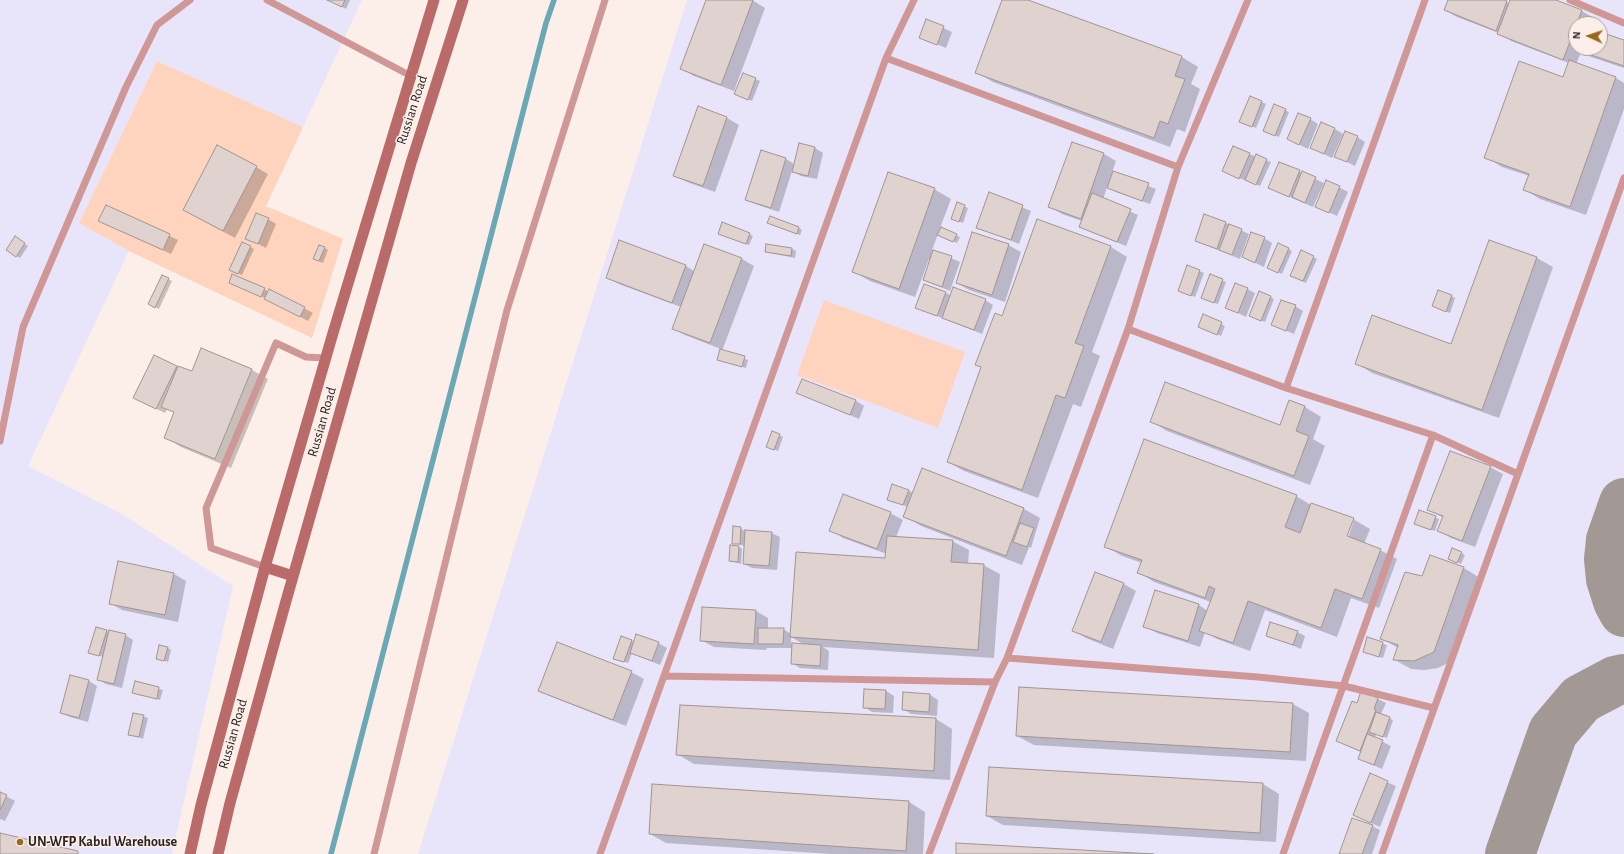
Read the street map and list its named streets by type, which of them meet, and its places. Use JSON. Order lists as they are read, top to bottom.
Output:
{
  "streets": {
    "main road": ["Russian Road"]
  },
  "places": ["UN-WFP Kabul Warehouse"],
  "north": "left"
}
